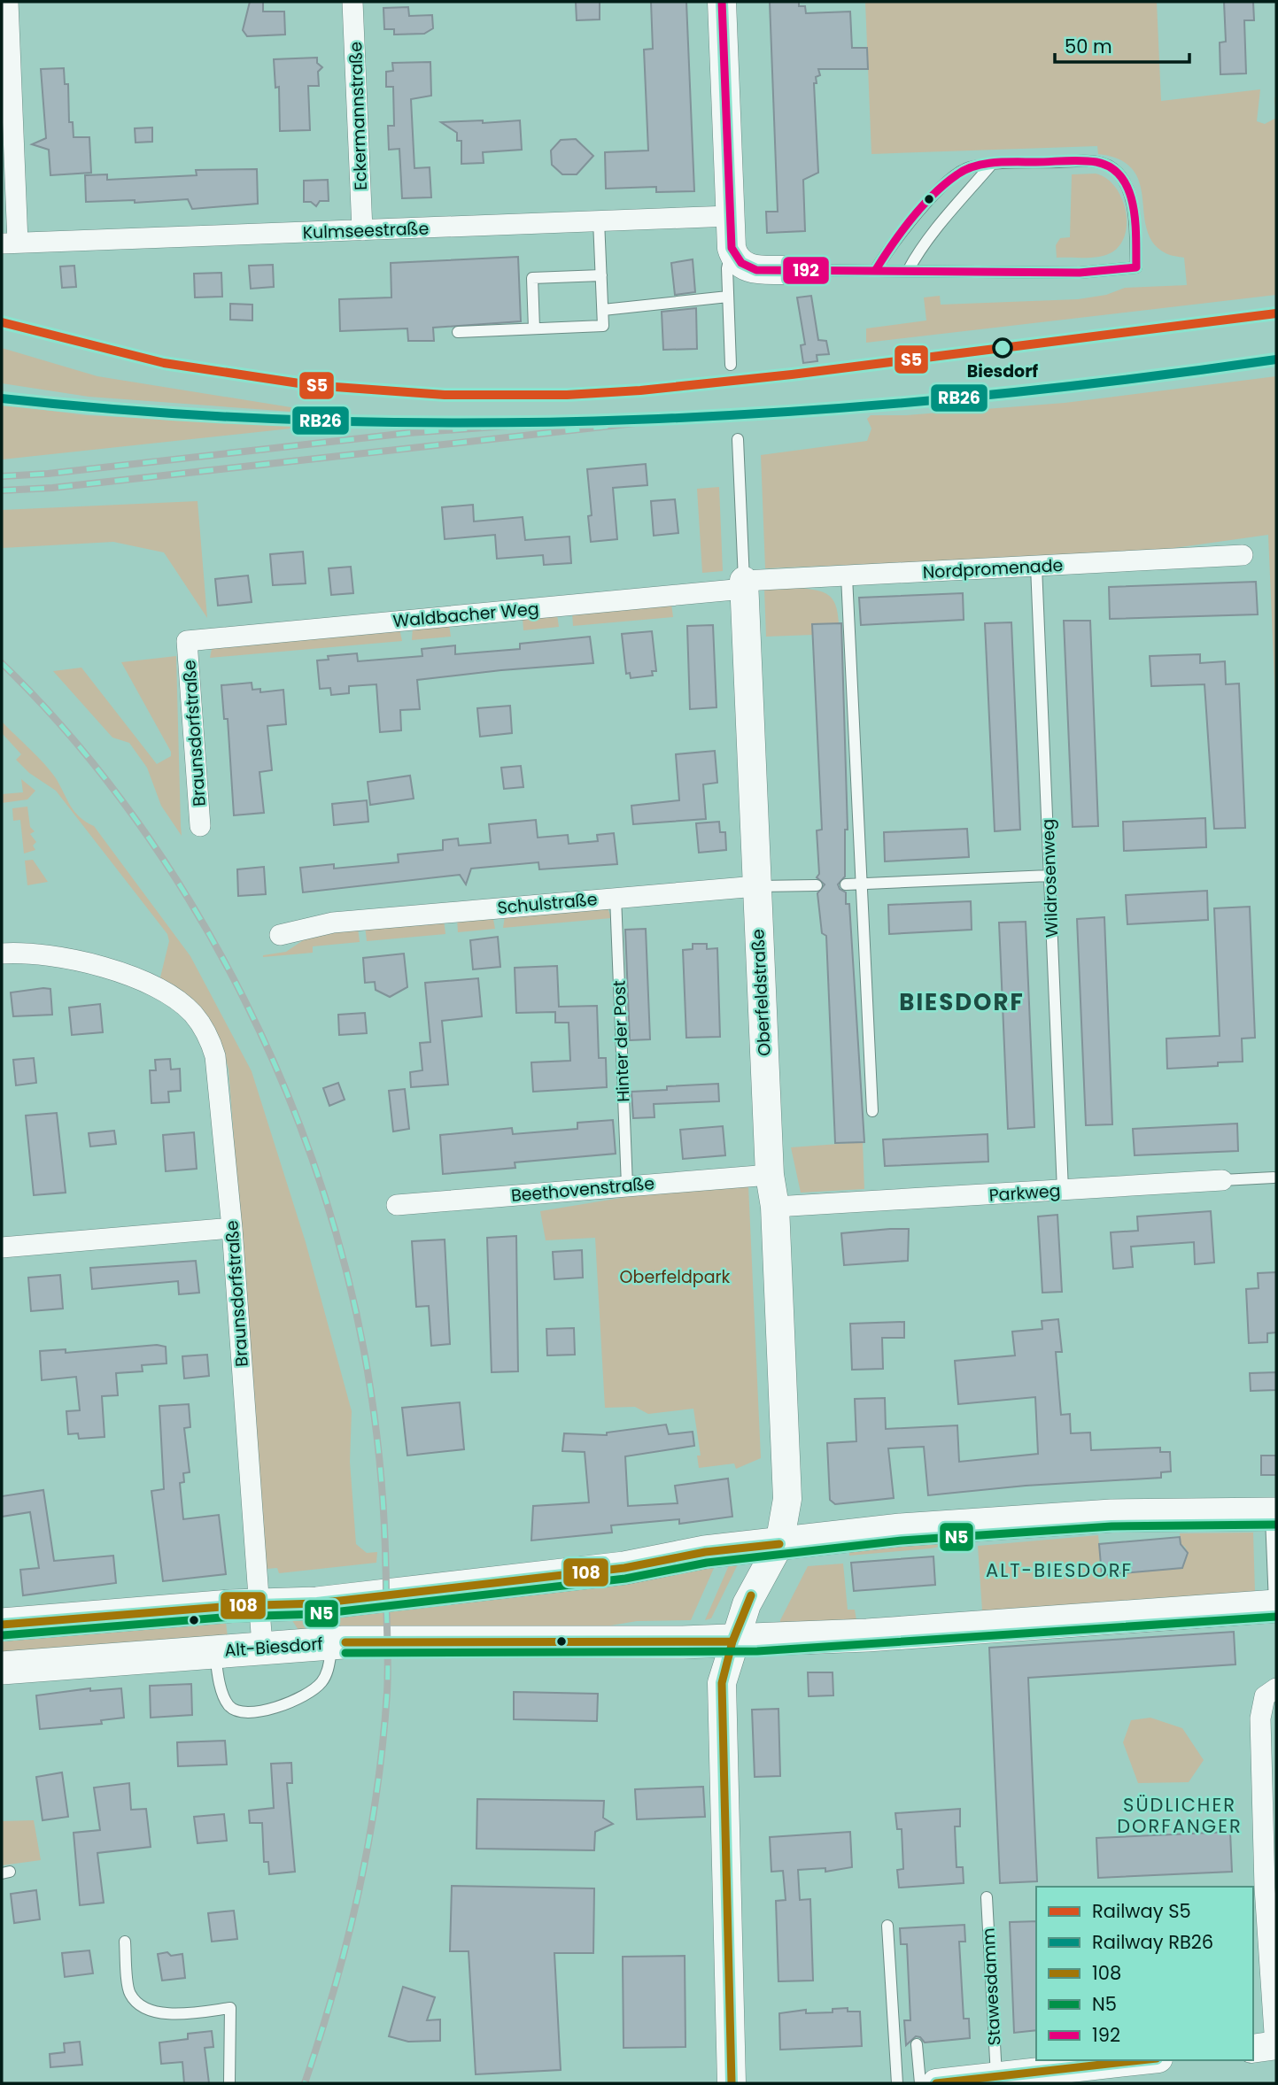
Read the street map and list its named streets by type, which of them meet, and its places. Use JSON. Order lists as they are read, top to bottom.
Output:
{
  "streets": {
    "main road": ["Alt-Biesdorf"],
    "street": [
      "Eckermannstraße",
      "Kulmseestraße",
      "Nordpromenade",
      "Waldbacher Weg",
      "Braunsdorfstraße",
      "Schulstraße",
      "Oberfeldstraße",
      "Beethovenstraße",
      "Parkweg"
    ],
    "lane": ["Wildrosenweg", "Hinter der Post", "Stawesdamm"]
  },
  "crossings": [
    ["Eckermannstraße", "Kulmseestraße"],
    ["Nordpromenade", "Waldbacher Weg"],
    ["Nordpromenade", "Wildrosenweg"],
    ["Nordpromenade", "Oberfeldstraße"],
    ["Waldbacher Weg", "Braunsdorfstraße"],
    ["Waldbacher Weg", "Oberfeldstraße"],
    ["Braunsdorfstraße", "Alt-Biesdorf"],
    ["Wildrosenweg", "Parkweg"],
    ["Schulstraße", "Oberfeldstraße"],
    ["Schulstraße", "Hinter der Post"],
    ["Oberfeldstraße", "Beethovenstraße"],
    ["Oberfeldstraße", "Parkweg"],
    ["Hinter der Post", "Beethovenstraße"]
  ],
  "districts": ["BIESDORF", "ALT-BIESDORF", "SÜDLICHER DORFANGER"],
  "parks": ["Oberfeldpark"],
  "places": ["Biesdorf"],
  "lines": [
    "transit line 192",
    "rail line S5",
    "rail line RB26",
    "transit line N5",
    "transit line 108"
  ],
  "legend": [
    "Railway S5",
    "Railway RB26",
    "108",
    "N5",
    "192"
  ],
  "scale_bar": "50 m"
}
